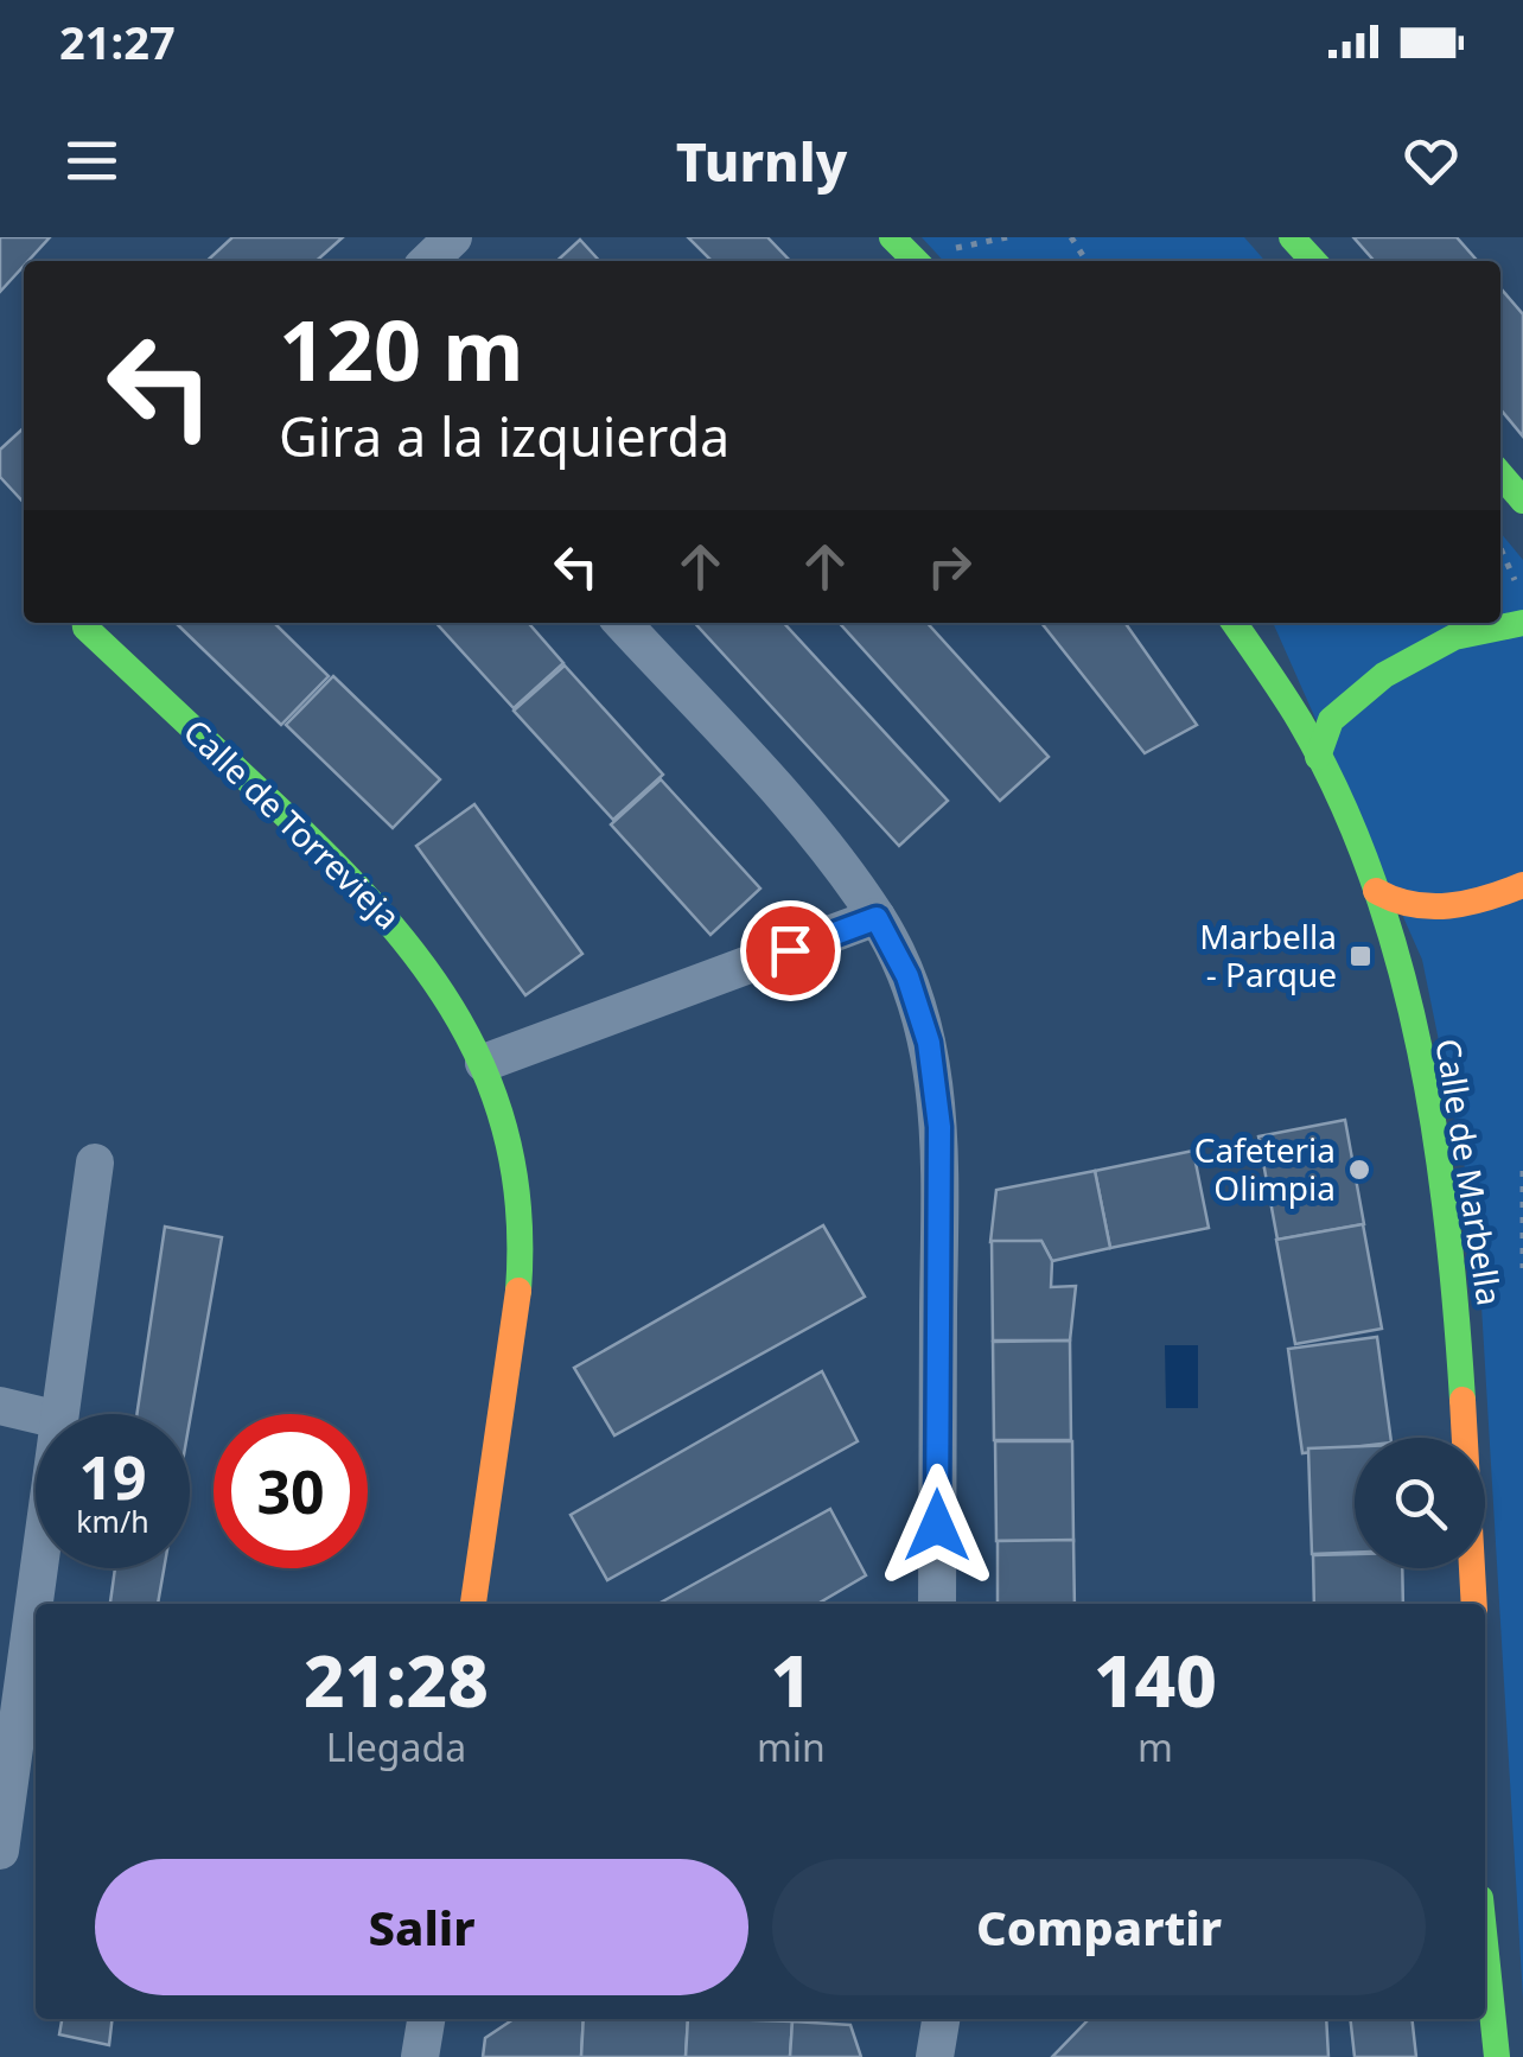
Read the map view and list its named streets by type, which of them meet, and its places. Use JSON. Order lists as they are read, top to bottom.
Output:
{
  "streets": {
    "street": ["Calle de Torrevieja", "Calle de Marbella"]
  },
  "places": {
    "transit": ["Marbella - Parque"],
    "other": ["Cafeteria Olimpia"]
  },
  "page": {
    "status": "21:27",
    "header": "Turnly",
    "turn": ["120 m", "Gira a la izquierda"],
    "speed": "19 km/h",
    "limit": "30",
    "eta": [
      "21:28",
      "Llegada",
      "1",
      "min",
      "140",
      "m"
    ],
    "buttons": ["Salir", "Compartir"]
  }
}
